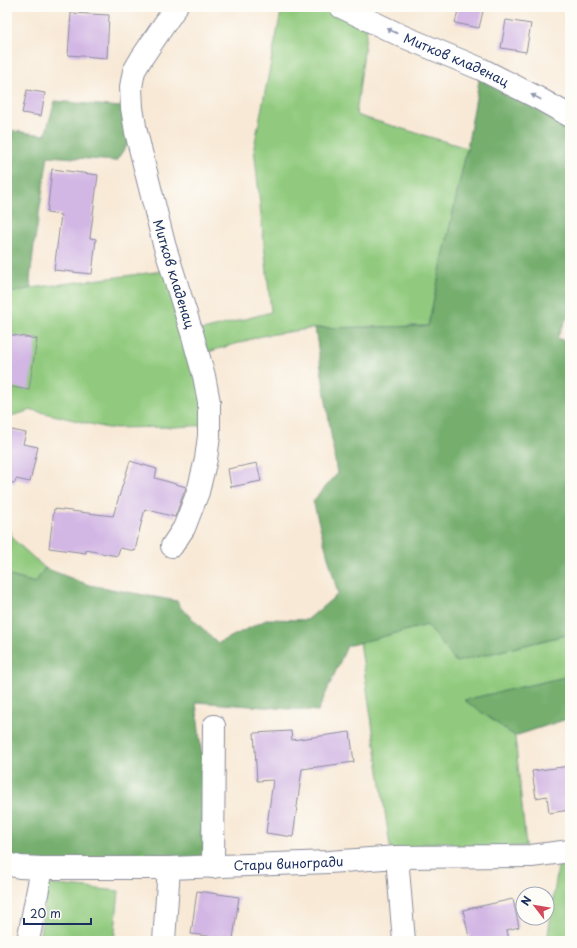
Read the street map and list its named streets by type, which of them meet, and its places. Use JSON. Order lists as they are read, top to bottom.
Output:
{
  "streets": {
    "street": ["Митков кладенац", "Стари виногради"]
  },
  "scale_bar": "20 m",
  "north": "top left"
}
